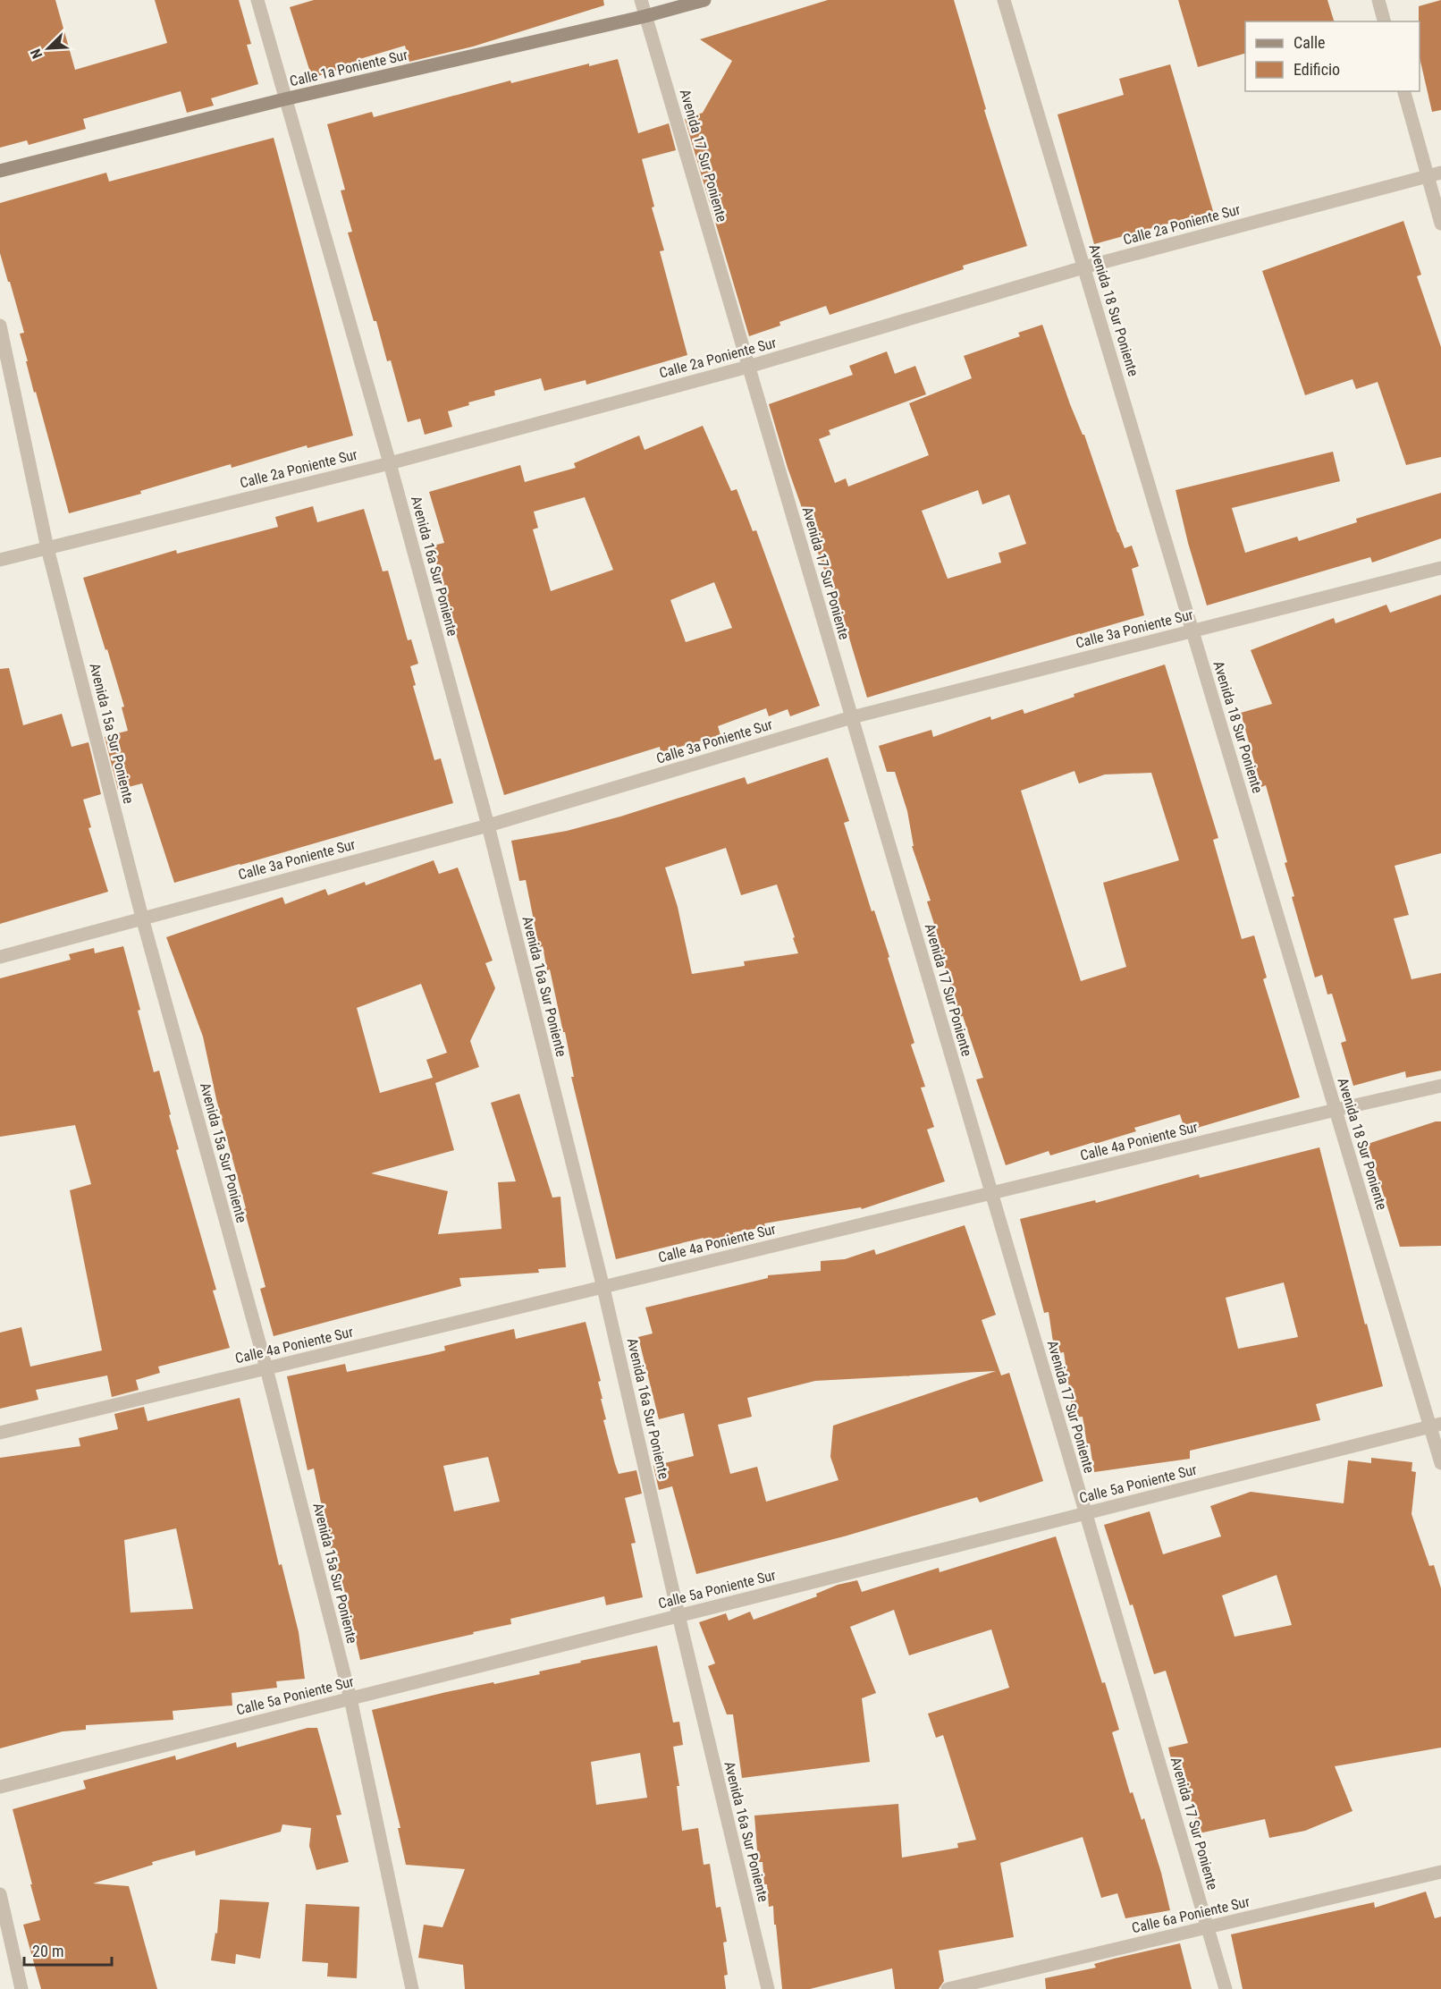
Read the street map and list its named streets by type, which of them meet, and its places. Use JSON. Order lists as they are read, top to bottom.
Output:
{
  "streets": {
    "street": [
      "Calle 1a Poniente Sur",
      "Avenida 17 Sur Poniente",
      "Calle 2a Poniente Sur",
      "Avenida 18 Sur Poniente",
      "Avenida 16a Sur Poniente",
      "Calle 3a Poniente Sur",
      "Avenida 15a Sur Poniente",
      "Calle 4a Poniente Sur",
      "Calle 5a Poniente Sur",
      "Calle 6a Poniente Sur"
    ]
  },
  "crossings": [
    ["Calle 1a Poniente Sur", "Avenida 17 Sur Poniente"],
    ["Calle 1a Poniente Sur", "Avenida 16a Sur Poniente"],
    ["Avenida 17 Sur Poniente", "Calle 2a Poniente Sur"],
    ["Avenida 17 Sur Poniente", "Calle 3a Poniente Sur"],
    ["Avenida 17 Sur Poniente", "Calle 4a Poniente Sur"],
    ["Avenida 17 Sur Poniente", "Calle 5a Poniente Sur"],
    ["Avenida 17 Sur Poniente", "Calle 6a Poniente Sur"],
    ["Calle 2a Poniente Sur", "Avenida 18 Sur Poniente"],
    ["Calle 2a Poniente Sur", "Avenida 16a Sur Poniente"],
    ["Calle 2a Poniente Sur", "Avenida 15a Sur Poniente"],
    ["Avenida 18 Sur Poniente", "Calle 3a Poniente Sur"],
    ["Avenida 18 Sur Poniente", "Calle 4a Poniente Sur"],
    ["Avenida 18 Sur Poniente", "Calle 5a Poniente Sur"],
    ["Avenida 16a Sur Poniente", "Calle 3a Poniente Sur"],
    ["Avenida 16a Sur Poniente", "Calle 4a Poniente Sur"],
    ["Avenida 16a Sur Poniente", "Calle 5a Poniente Sur"],
    ["Calle 3a Poniente Sur", "Avenida 15a Sur Poniente"],
    ["Avenida 15a Sur Poniente", "Calle 4a Poniente Sur"],
    ["Avenida 15a Sur Poniente", "Calle 5a Poniente Sur"]
  ],
  "legend": ["Calle", "Edificio"],
  "scale_bar": "20 m",
  "north": "bottom left"
}
